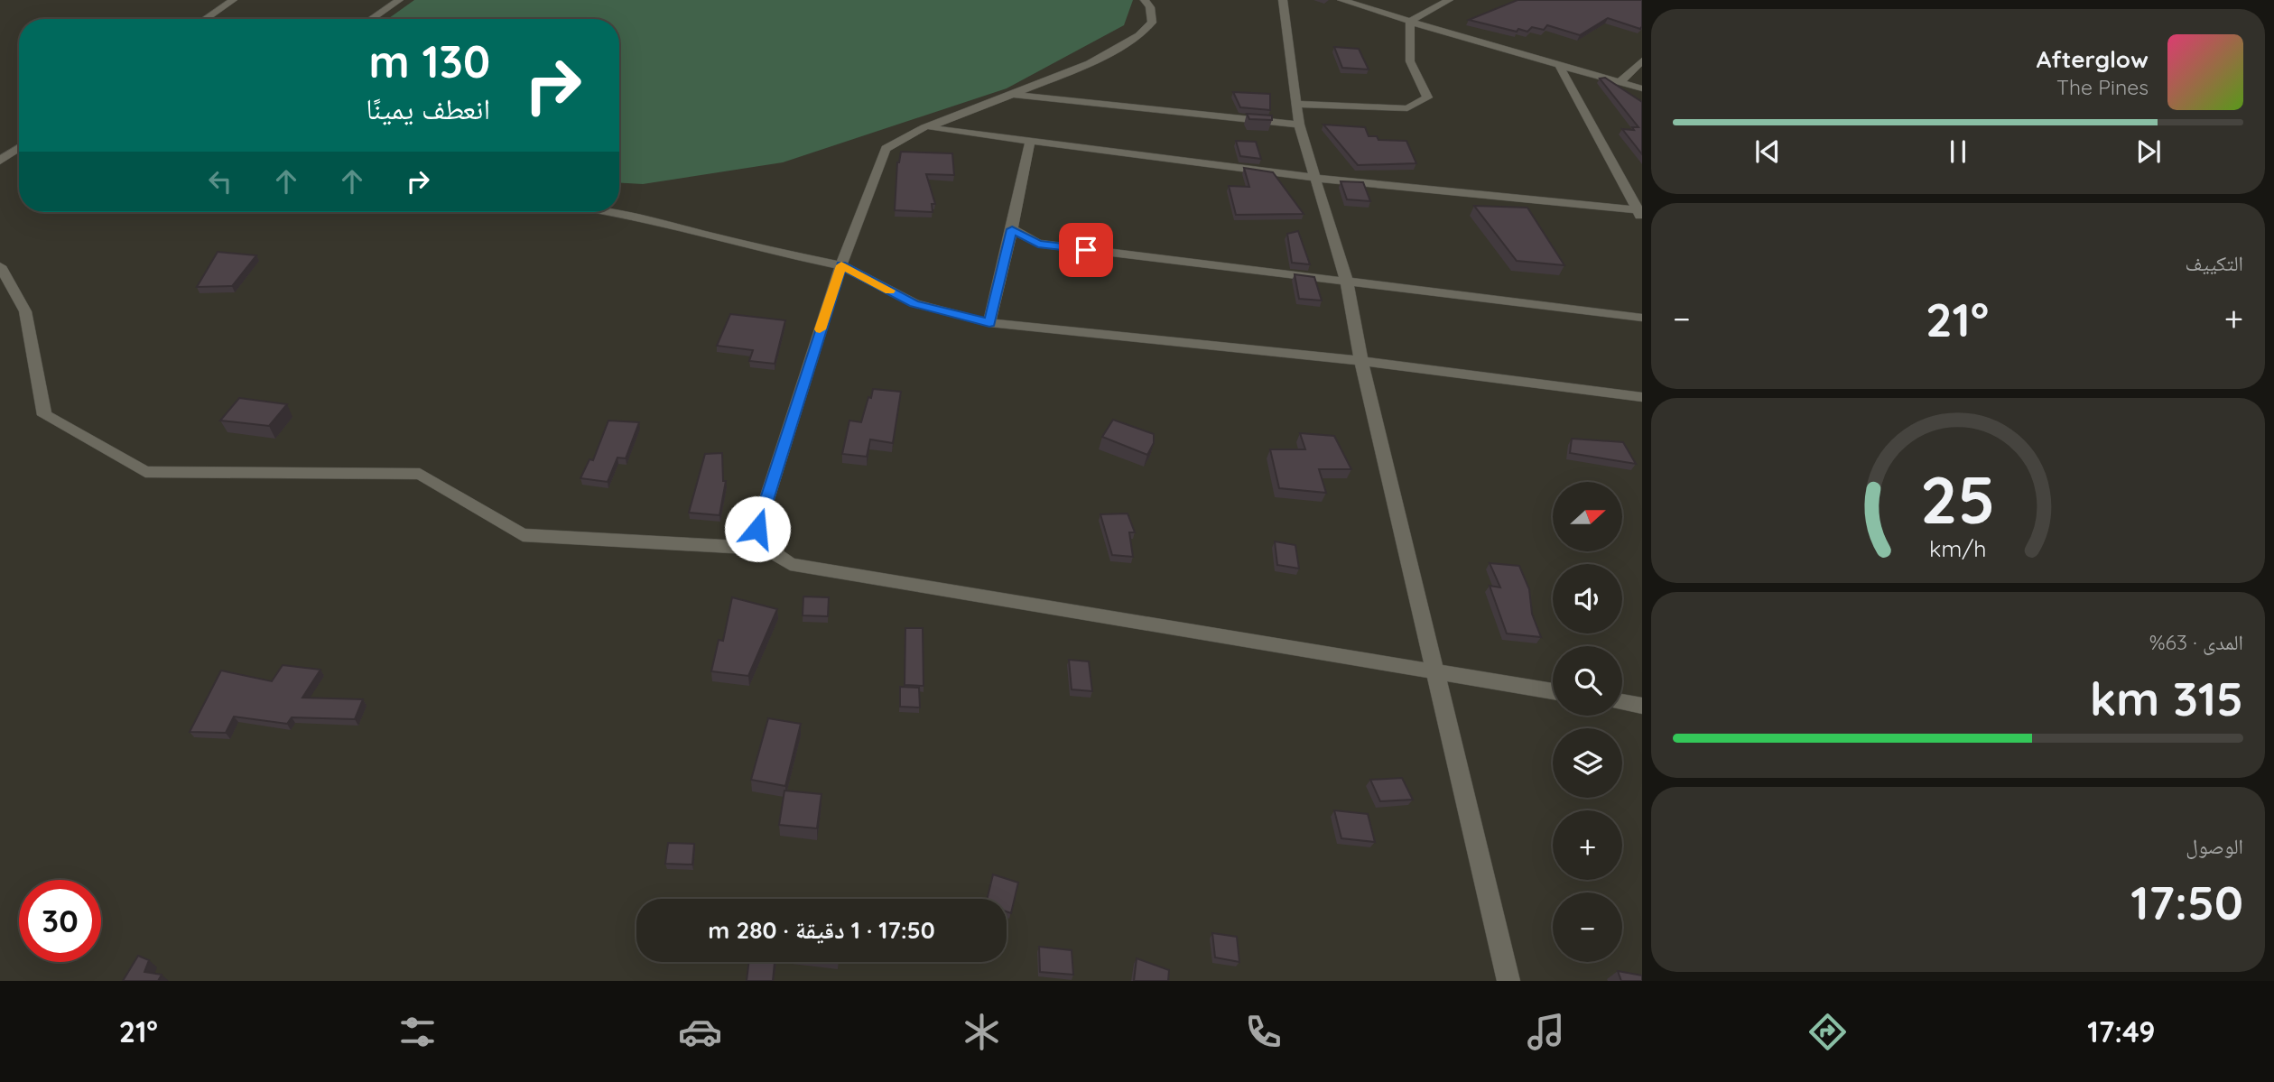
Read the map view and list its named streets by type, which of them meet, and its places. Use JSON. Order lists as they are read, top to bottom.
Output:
{
  "north": "right",
  "page": {
    "turn": ["130 m", "انعطف يمينًا"],
    "song": ["Afterglow", "The Pines"],
    "tile": [
      "التكييف",
      ["المدى · 63%", "315 km"],
      ["الوصول", "17:50"]
    ],
    "heat": ["−", "21°", "+"],
    "map_buttons": ["+", "−"],
    "limit": "30",
    "trip": "17:50 · 1 دقيقة · 280 m",
    "tabs": ["17:49", "21°"],
    "gauge": ["25", "km/h"]
  }
}
